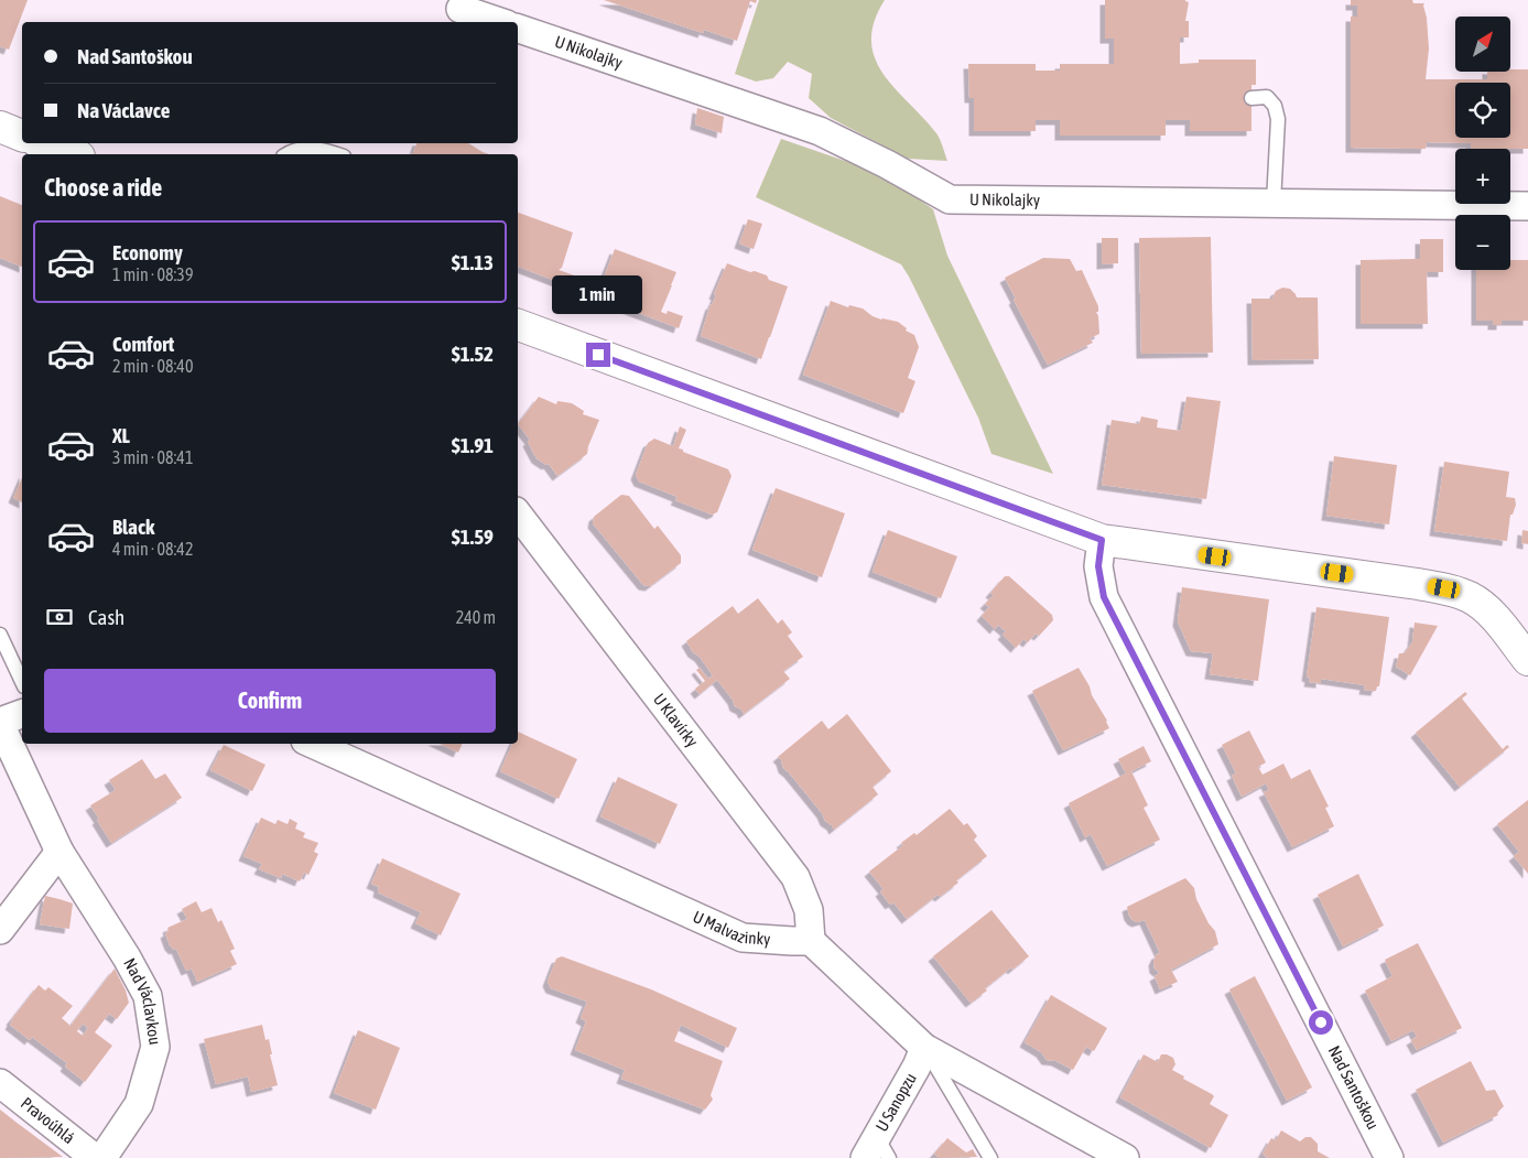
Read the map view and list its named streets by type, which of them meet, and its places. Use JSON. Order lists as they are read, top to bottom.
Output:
{
  "streets": {
    "street": [
      "U Nikolajky",
      "U Klavírky",
      "U Malvazinky",
      "Nad Václavkou",
      "Nad Santoškou",
      "U Sanopzu",
      "Pravoúhlá"
    ]
  },
  "crossings": [
    ["U Klavírky", "U Malvazinky"]
  ],
  "north": "top right",
  "page": {
    "map_buttons": ["+", "−"],
    "banner": ["Nad Santoškou", "Na Václavce"],
    "heading": "Choose a ride",
    "list": [
      {
        "name": "Economy",
        "note": "1 min · 08:39",
        "value": "$1.13"
      },
      {
        "name": "Comfort",
        "note": "2 min · 08:40",
        "value": "$1.52"
      },
      {
        "name": "XL",
        "note": "3 min · 08:41",
        "value": "$1.91"
      },
      {
        "name": "Black",
        "note": "4 min · 08:42",
        "value": "$1.59"
      }
    ],
    "bubble": "1 min",
    "pay": ["Cash", "240 m"],
    "buttons": "Confirm"
  }
}
